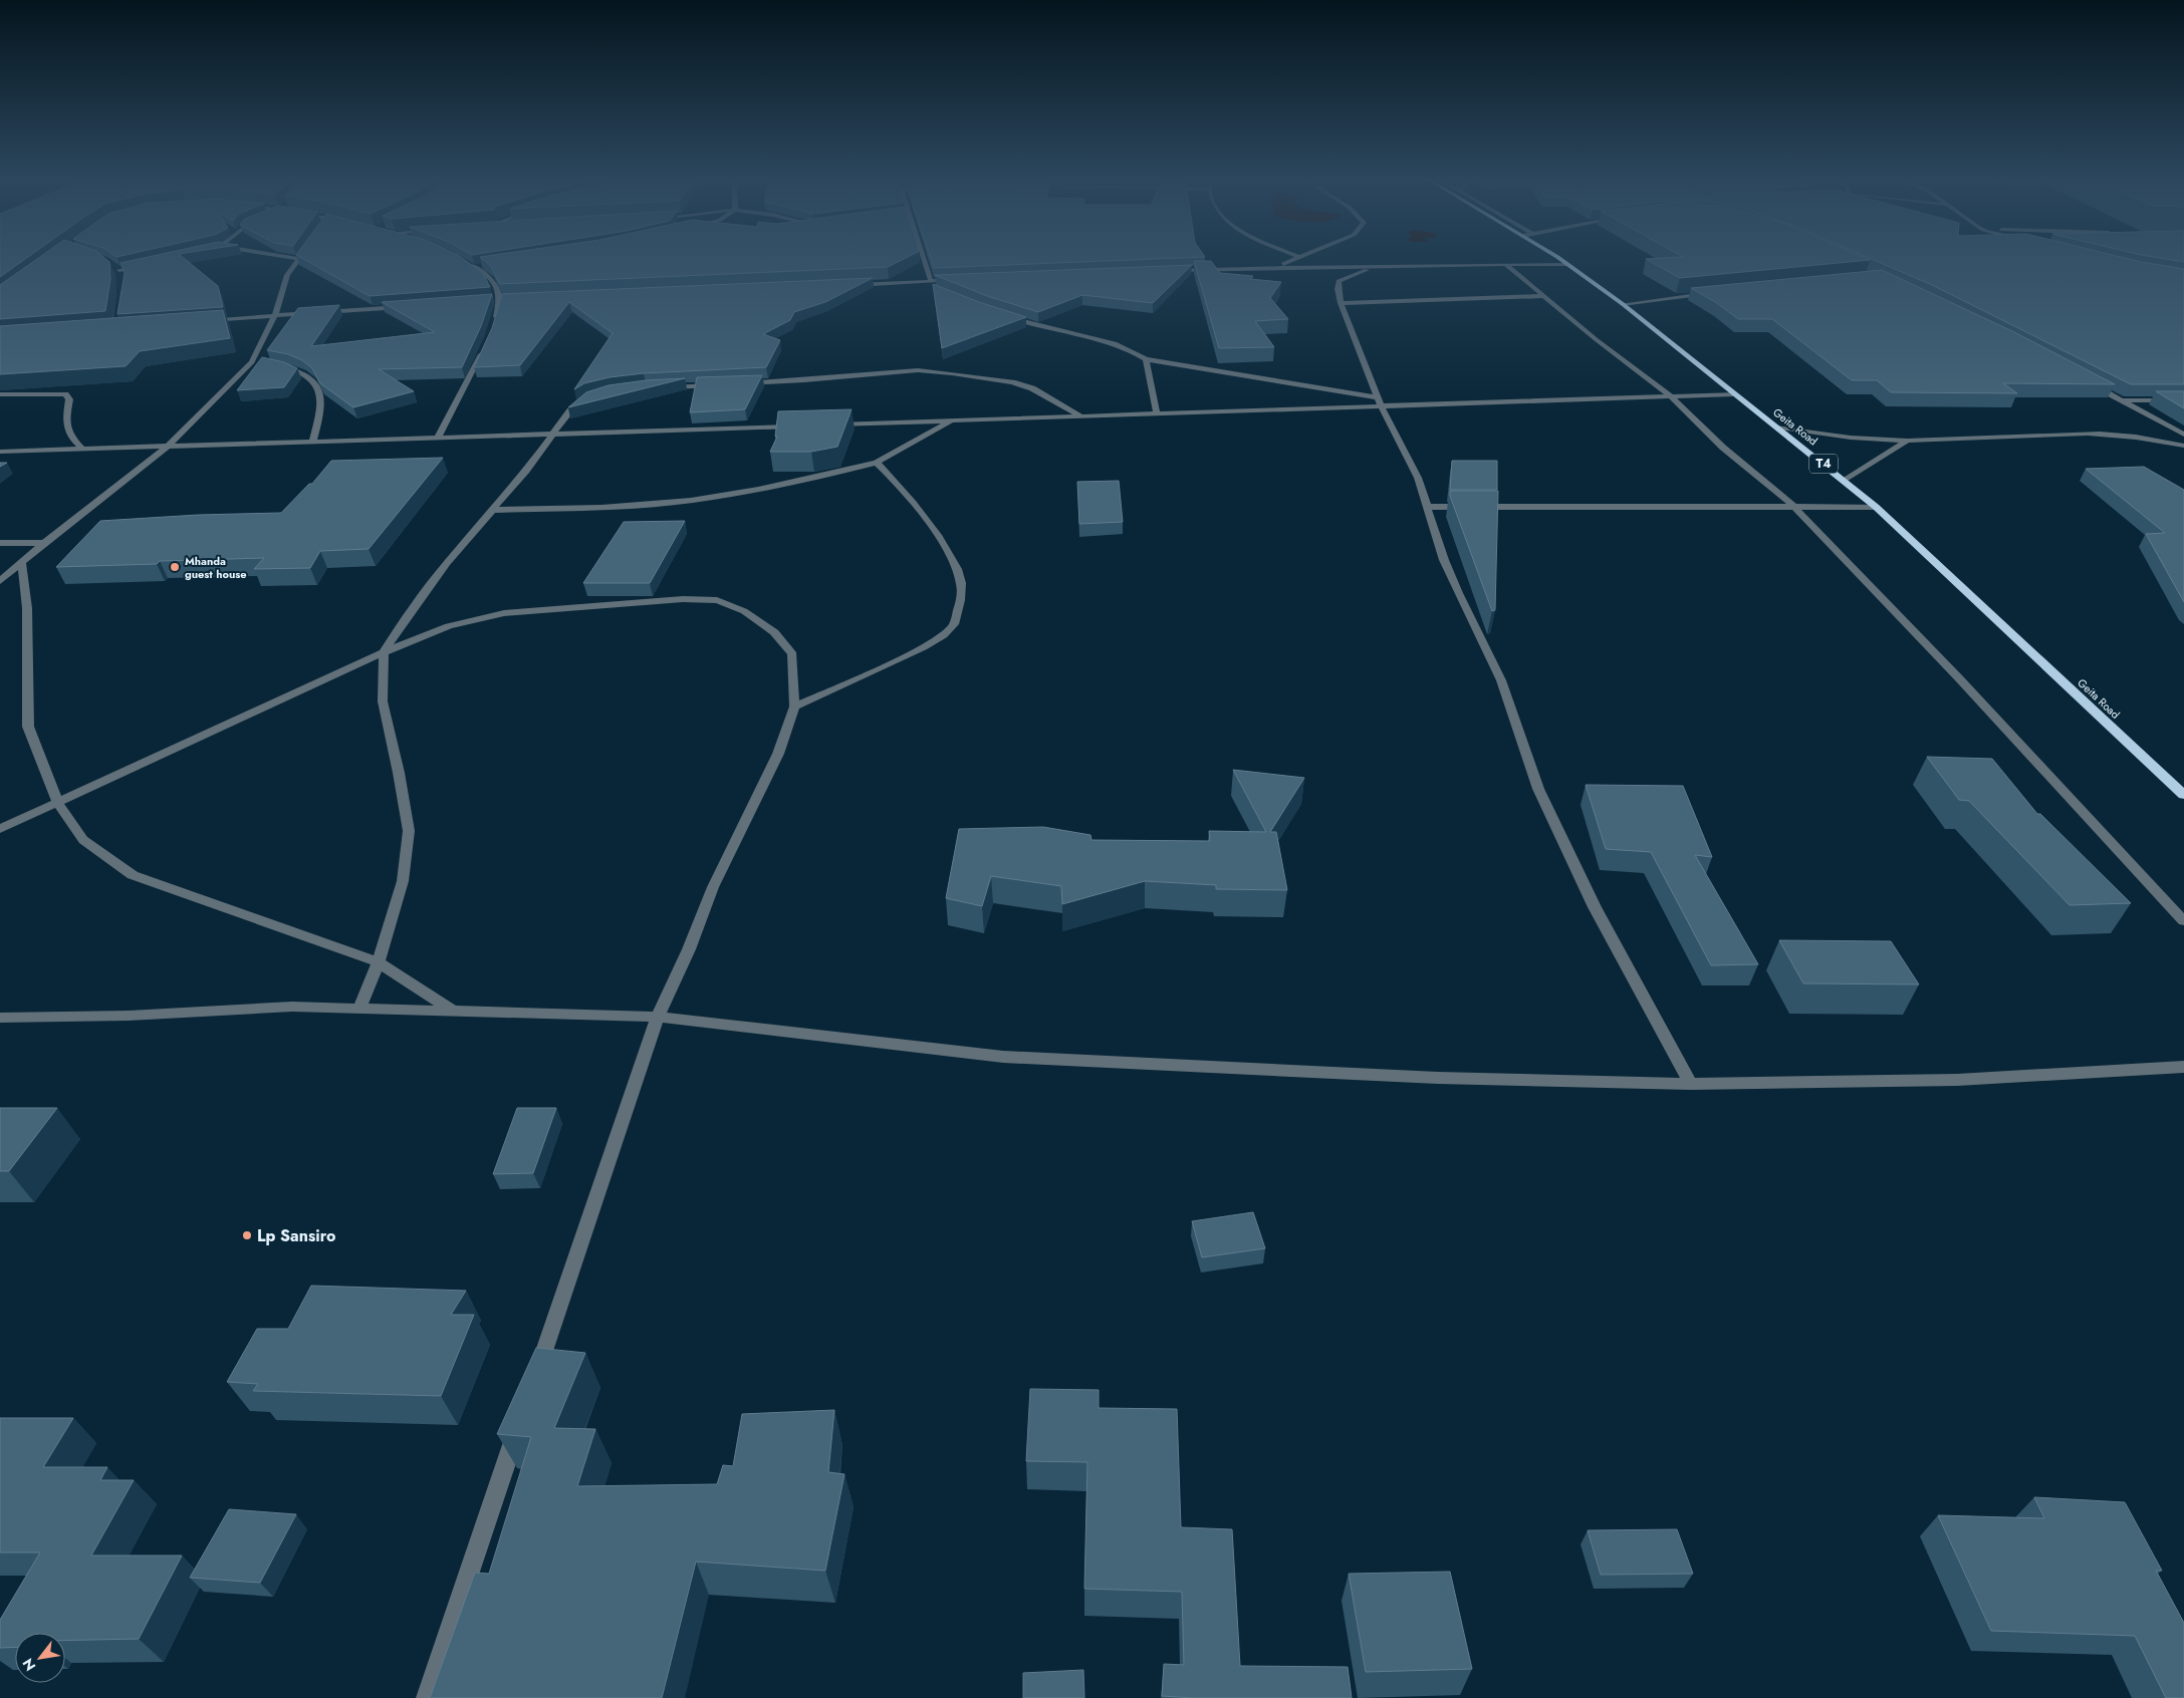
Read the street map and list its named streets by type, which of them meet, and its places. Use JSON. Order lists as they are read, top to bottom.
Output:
{
  "streets": {
    "highway": ["Geita Road", "T4"]
  },
  "places": ["Mhanda guest house", "Lp Sansiro"],
  "north": "bottom left"
}
